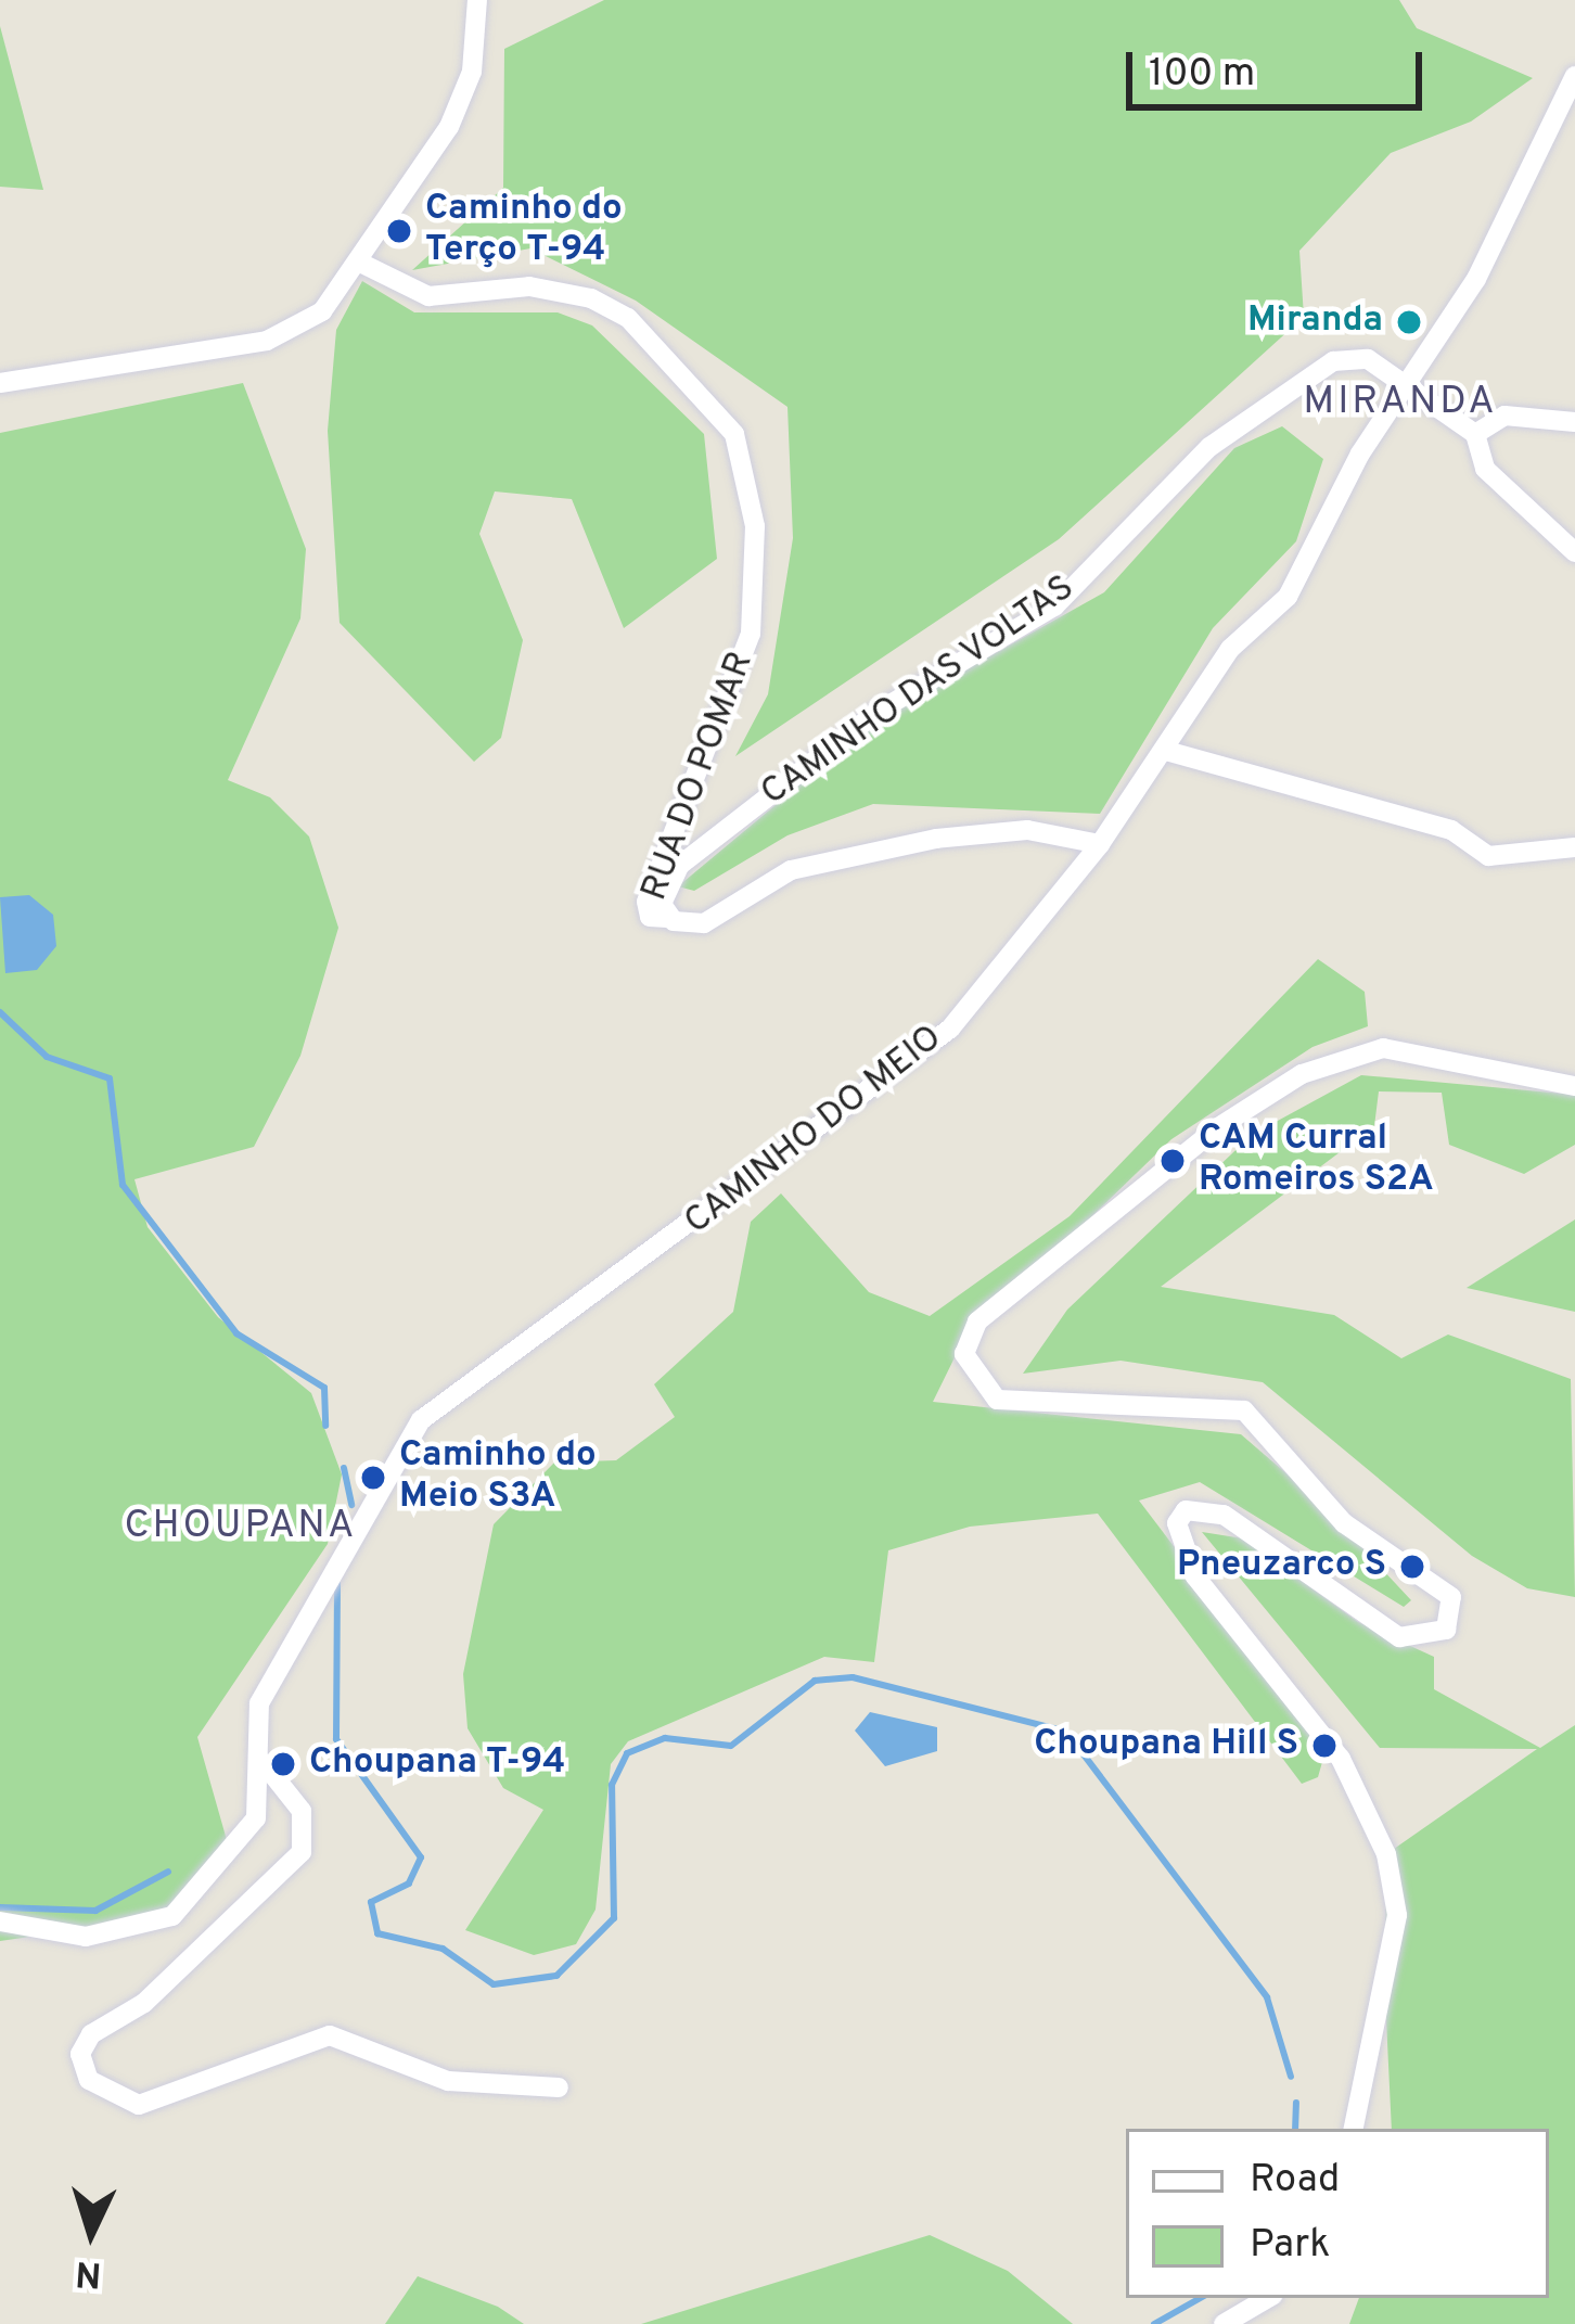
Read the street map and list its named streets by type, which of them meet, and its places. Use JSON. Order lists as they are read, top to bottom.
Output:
{
  "streets": {
    "street": ["CAMINHO DAS VOLTAS", "RUA DO POMAR", "CAMINHO DO MEIO"]
  },
  "crossings": [
    ["CAMINHO DAS VOLTAS", "RUA DO POMAR"],
    ["CAMINHO DAS VOLTAS", "CAMINHO DO MEIO"]
  ],
  "districts": ["MIRANDA", "CHOUPANA"],
  "places": [
    "Caminho do Terço T-94",
    "Miranda",
    "CAM Curral Romeiros S2A",
    "Caminho do Meio S3A",
    "Pneuzarco S",
    "Choupana Hill S",
    "Choupana T-94"
  ],
  "legend": ["Road", "Park"],
  "scale_bar": "100 m",
  "north": "bottom"
}
